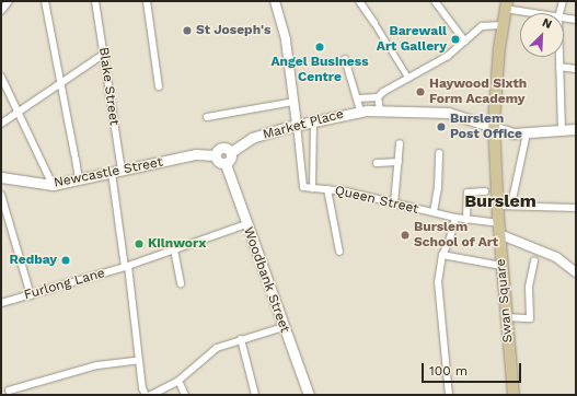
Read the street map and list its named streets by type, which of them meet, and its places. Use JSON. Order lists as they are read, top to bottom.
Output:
{
  "streets": {
    "main road": [
      "Market Place",
      "Newcastle Street",
      "Woodbank Street",
      "Swan Square"
    ],
    "street": ["Blake Street", "Queen Street", "Furlong Lane"]
  },
  "crossings": [
    ["Blake Street", "Newcastle Street"],
    ["Blake Street", "Furlong Lane"],
    ["Market Place", "Newcastle Street"],
    ["Market Place", "Woodbank Street"],
    ["Market Place", "Swan Square"],
    ["Newcastle Street", "Woodbank Street"],
    ["Queen Street", "Swan Square"],
    ["Woodbank Street", "Furlong Lane"]
  ],
  "districts": ["Burslem"],
  "places": [
    "St Joseph's",
    "Barewall Art Gallery",
    "Angel Business Centre",
    "Haywood Sixth Form Academy",
    "Burslem Post Office",
    "Burslem School of Art",
    "Kilnworx",
    "Redbay"
  ],
  "scale_bar": "100 m",
  "north": "top right"
}
